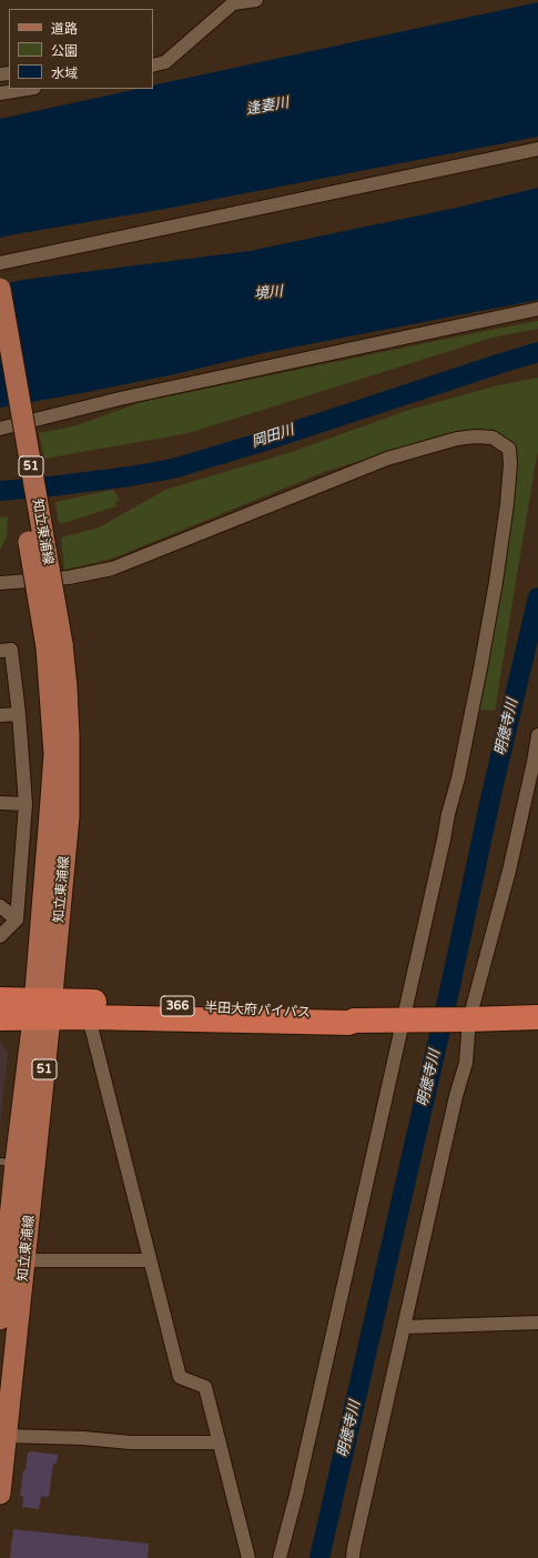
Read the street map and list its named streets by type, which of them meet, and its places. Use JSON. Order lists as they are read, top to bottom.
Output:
{
  "streets": {
    "highway": ["366", "半田大府パイパス"],
    "main road": ["51", "知立東浦線"]
  },
  "crossings": [
    ["知立東浦線", "半田大府パイパス"]
  ],
  "water": [
    "逢妻川",
    "境川",
    "岡田川",
    "明徳寺川"
  ],
  "legend": ["道路", "公園", "水域"]
}
